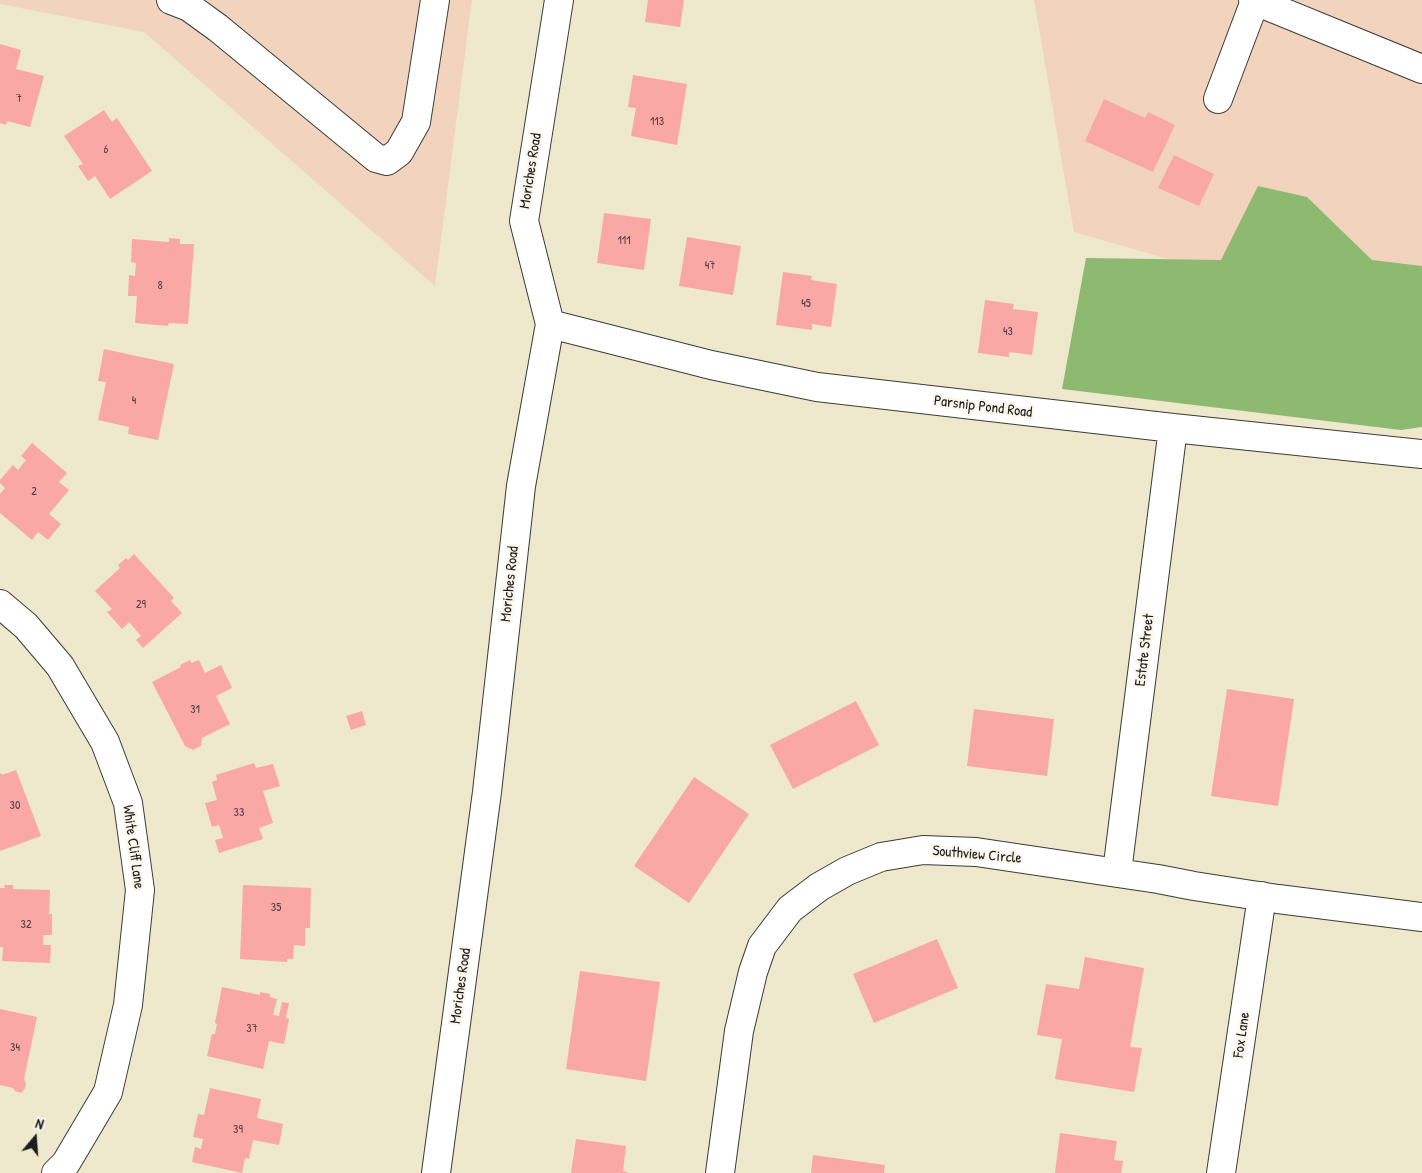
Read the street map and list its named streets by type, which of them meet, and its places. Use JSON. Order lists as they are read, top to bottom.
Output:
{
  "streets": {
    "street": [
      "Moriches Road",
      "Parsnip Pond Road",
      "Estate Street",
      "White Cliff Lane",
      "Southview Circle",
      "Fox Lane"
    ]
  },
  "crossings": [
    ["Moriches Road", "Parsnip Pond Road"],
    ["Parsnip Pond Road", "Estate Street"],
    ["Estate Street", "Southview Circle"],
    ["Southview Circle", "Fox Lane"]
  ],
  "house_numbers": [
    "7",
    "113",
    "6",
    "111",
    "47",
    "8",
    "45",
    "43",
    "4",
    "2",
    "29",
    "31",
    "30",
    "33",
    "35",
    "32",
    "37",
    "34",
    "39"
  ],
  "north": "top"
}
